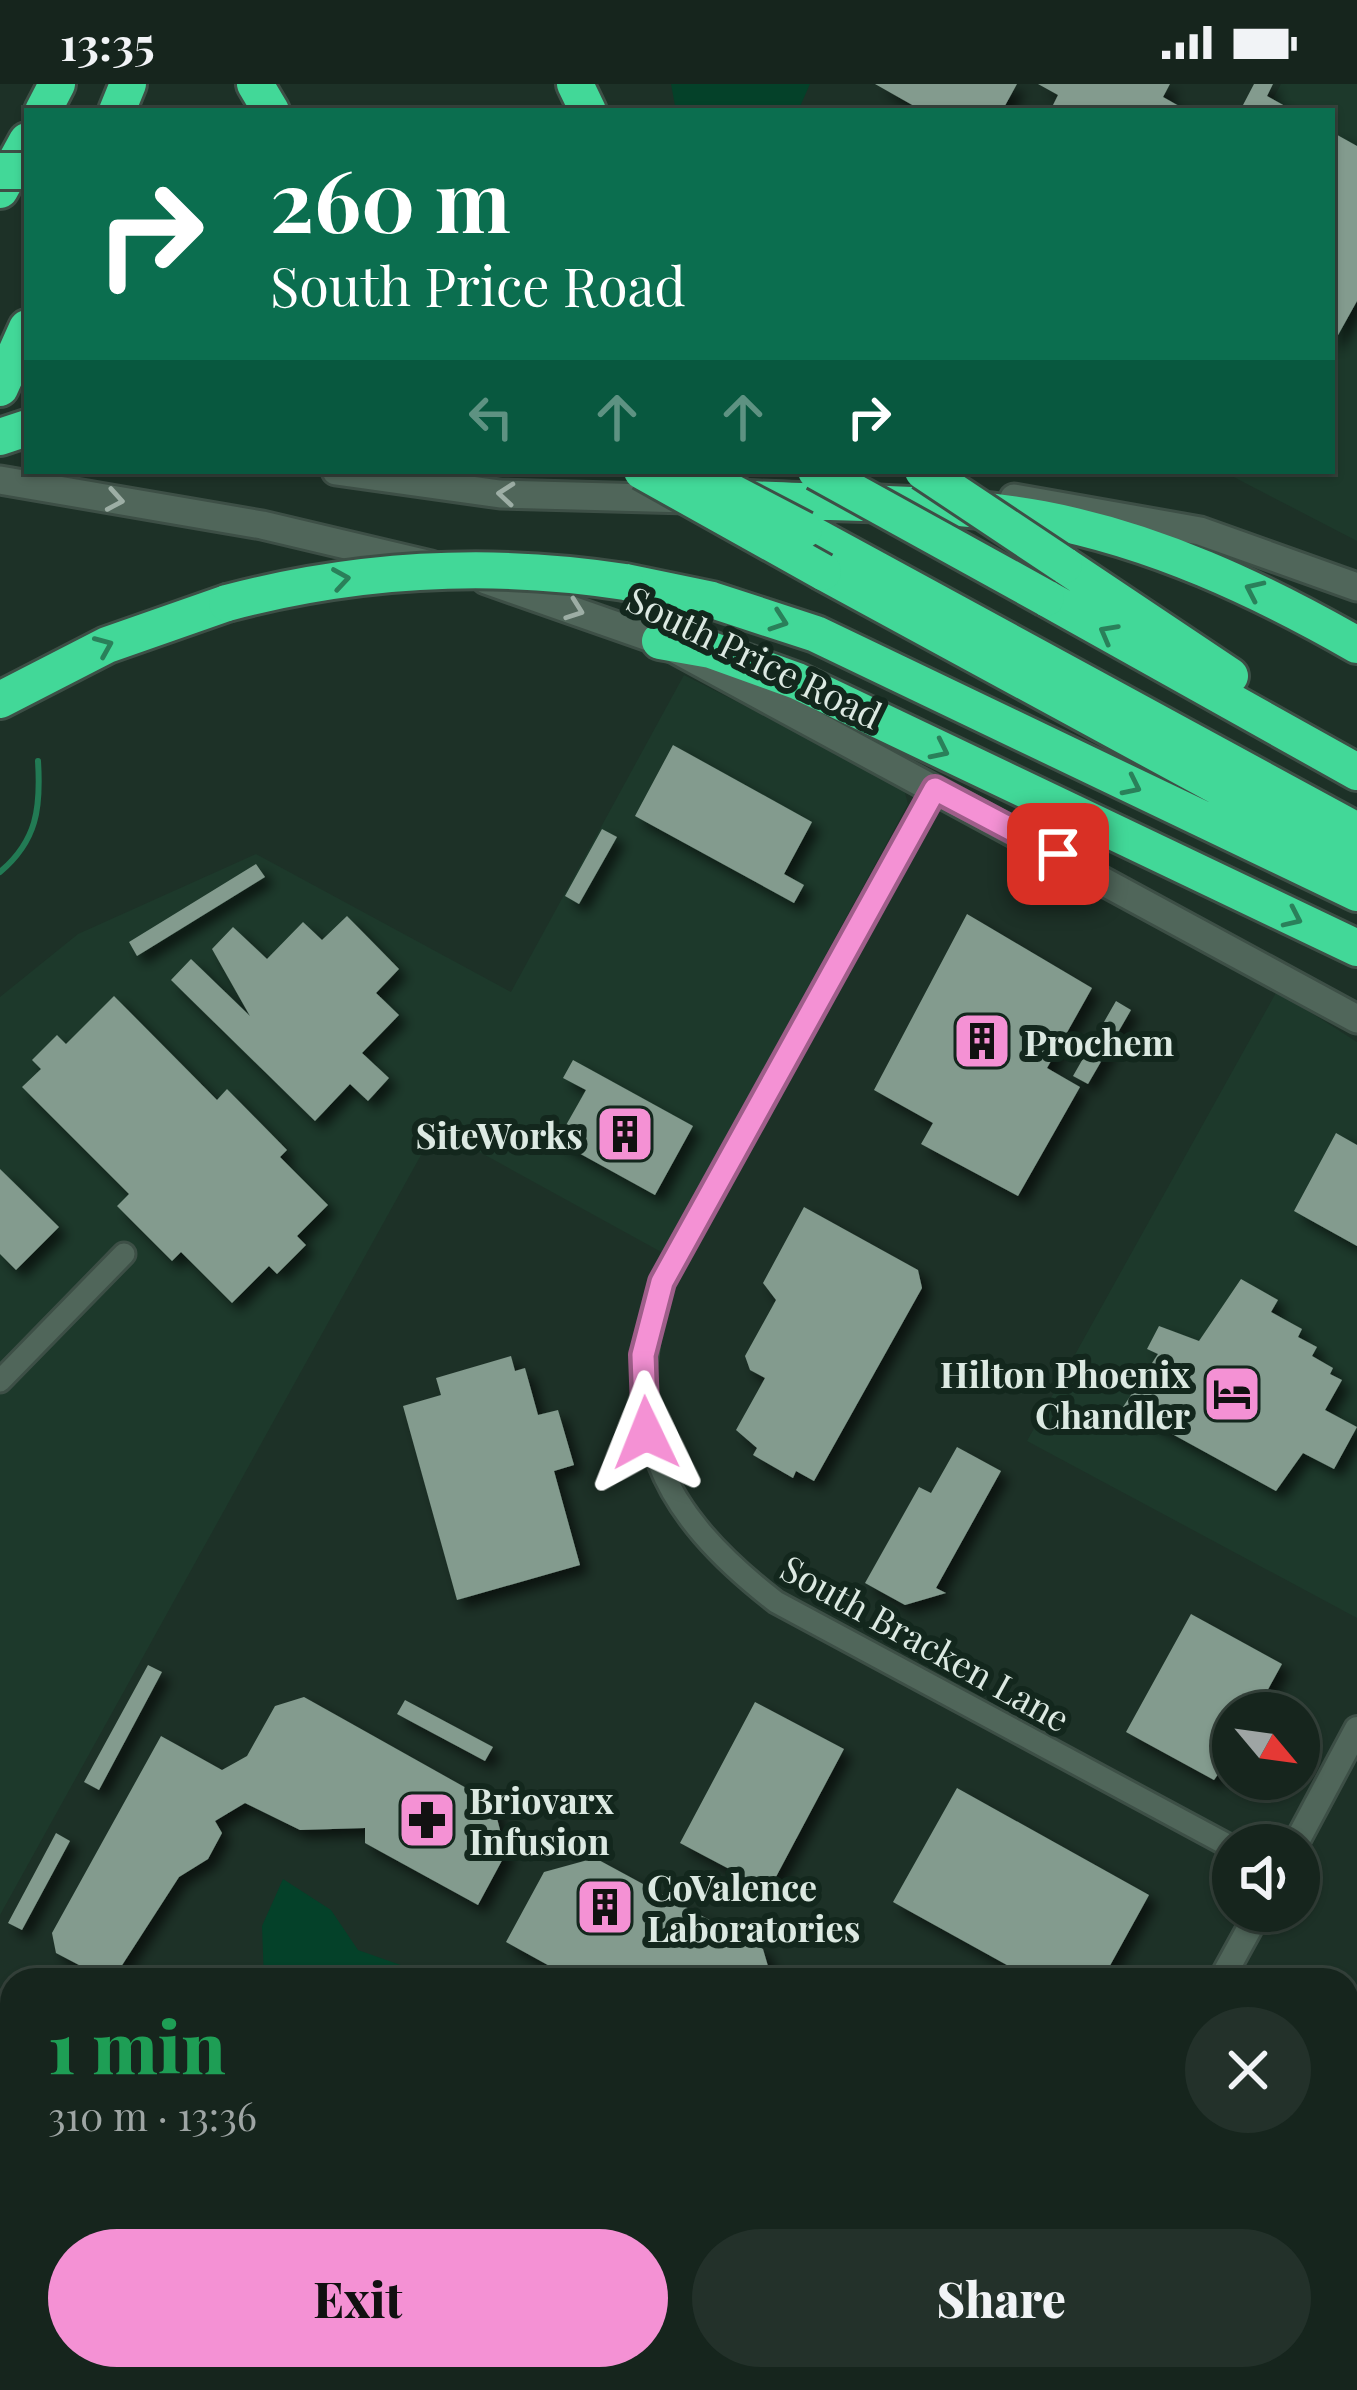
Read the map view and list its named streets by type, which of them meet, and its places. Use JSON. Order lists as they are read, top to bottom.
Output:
{
  "streets": {
    "main road": ["South Price Road"],
    "street": ["South Bracken Lane"]
  },
  "crossings": [
    ["South Price Road", "South Bracken Lane"]
  ],
  "places": {
    "building": ["Prochem", "SiteWorks", "CoValence Laboratories"],
    "hotel": ["Hilton Phoenix Chandler"],
    "pharmacy": ["Briovarx Infusion"]
  },
  "north": "bottom right",
  "page": {
    "status": "13:35",
    "turn": ["260 m", "South Price Road"],
    "heading": ["1 min", "310 m · 13:36"],
    "buttons": ["Exit", "Share"]
  }
}
